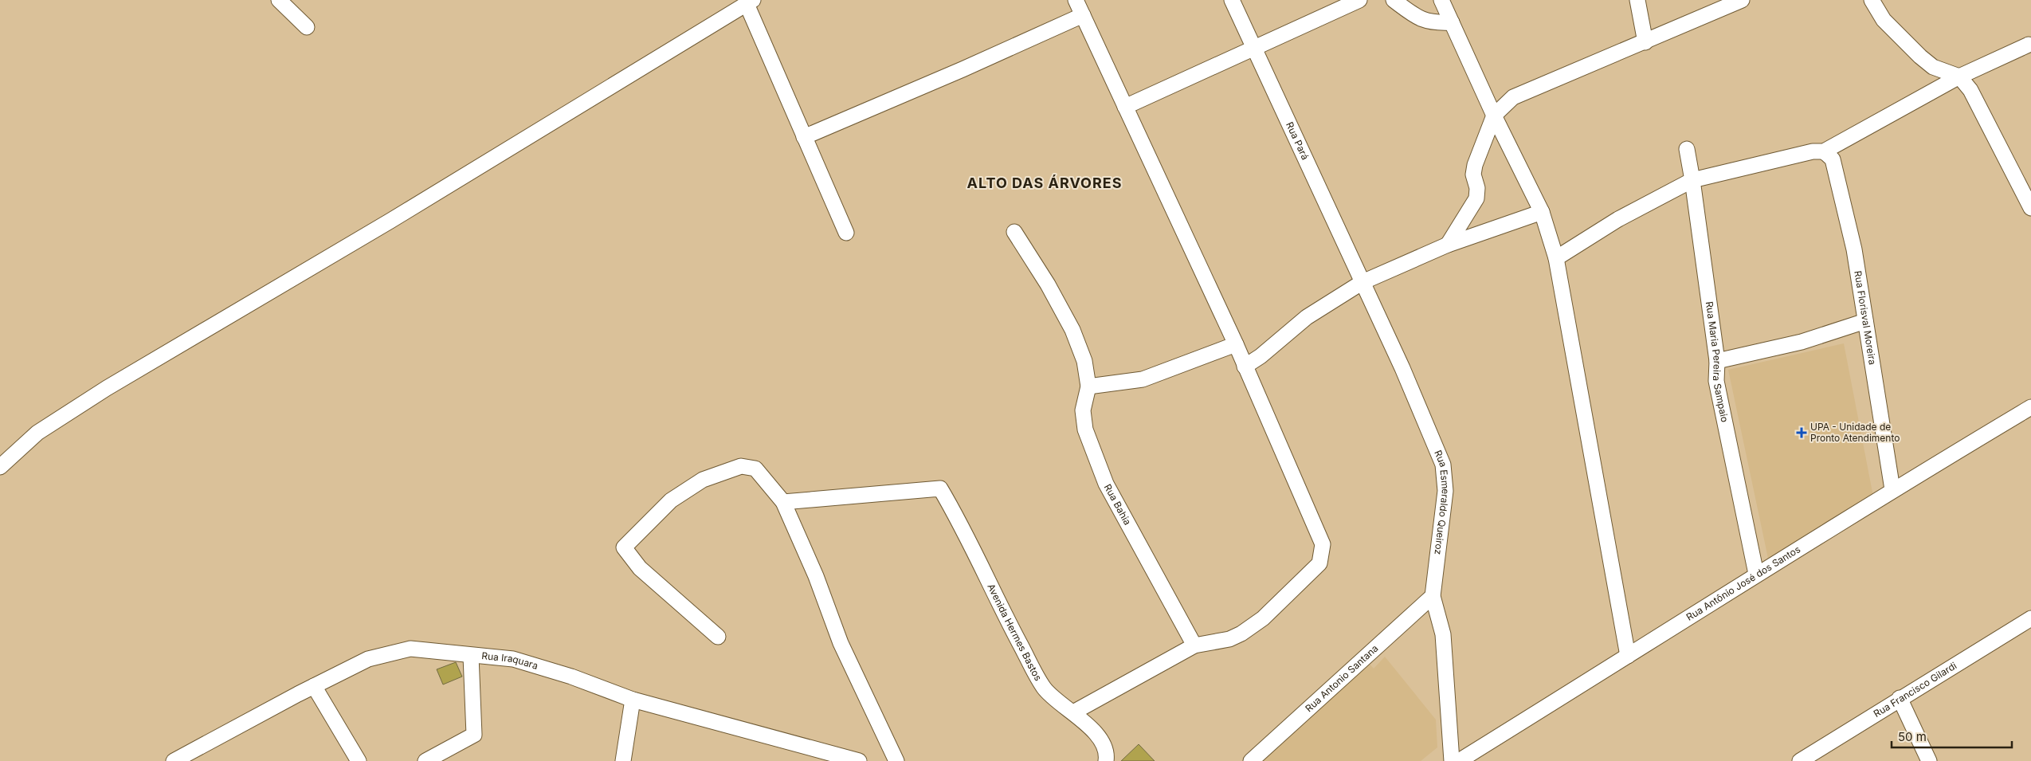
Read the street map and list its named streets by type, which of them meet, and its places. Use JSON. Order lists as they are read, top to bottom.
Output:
{
  "streets": {
    "street": [
      "Rua Pará",
      "Rua Florisval Moreira",
      "Rua Maria Pereira Sampaio",
      "Rua Esmeraldo Queiroz",
      "Rua Bahia",
      "Rua Antônio José dos Santos",
      "Avenida Hermes Bastos",
      "Rua Iraquara",
      "Rua Antonio Santana",
      "Rua Francisco Gilardi"
    ]
  },
  "crossings": [
    ["Rua Pará", "Rua Esmeraldo Queiroz"],
    ["Rua Florisval Moreira", "Rua Antônio José dos Santos"],
    ["Rua Maria Pereira Sampaio", "Rua Antônio José dos Santos"],
    ["Rua Esmeraldo Queiroz", "Rua Antonio Santana"]
  ],
  "districts": ["ALTO DAS ÁRVORES"],
  "places": {
    "health": ["UPA - Unidade de Pronto Atendimento"]
  },
  "scale_bar": "50 m"
}
